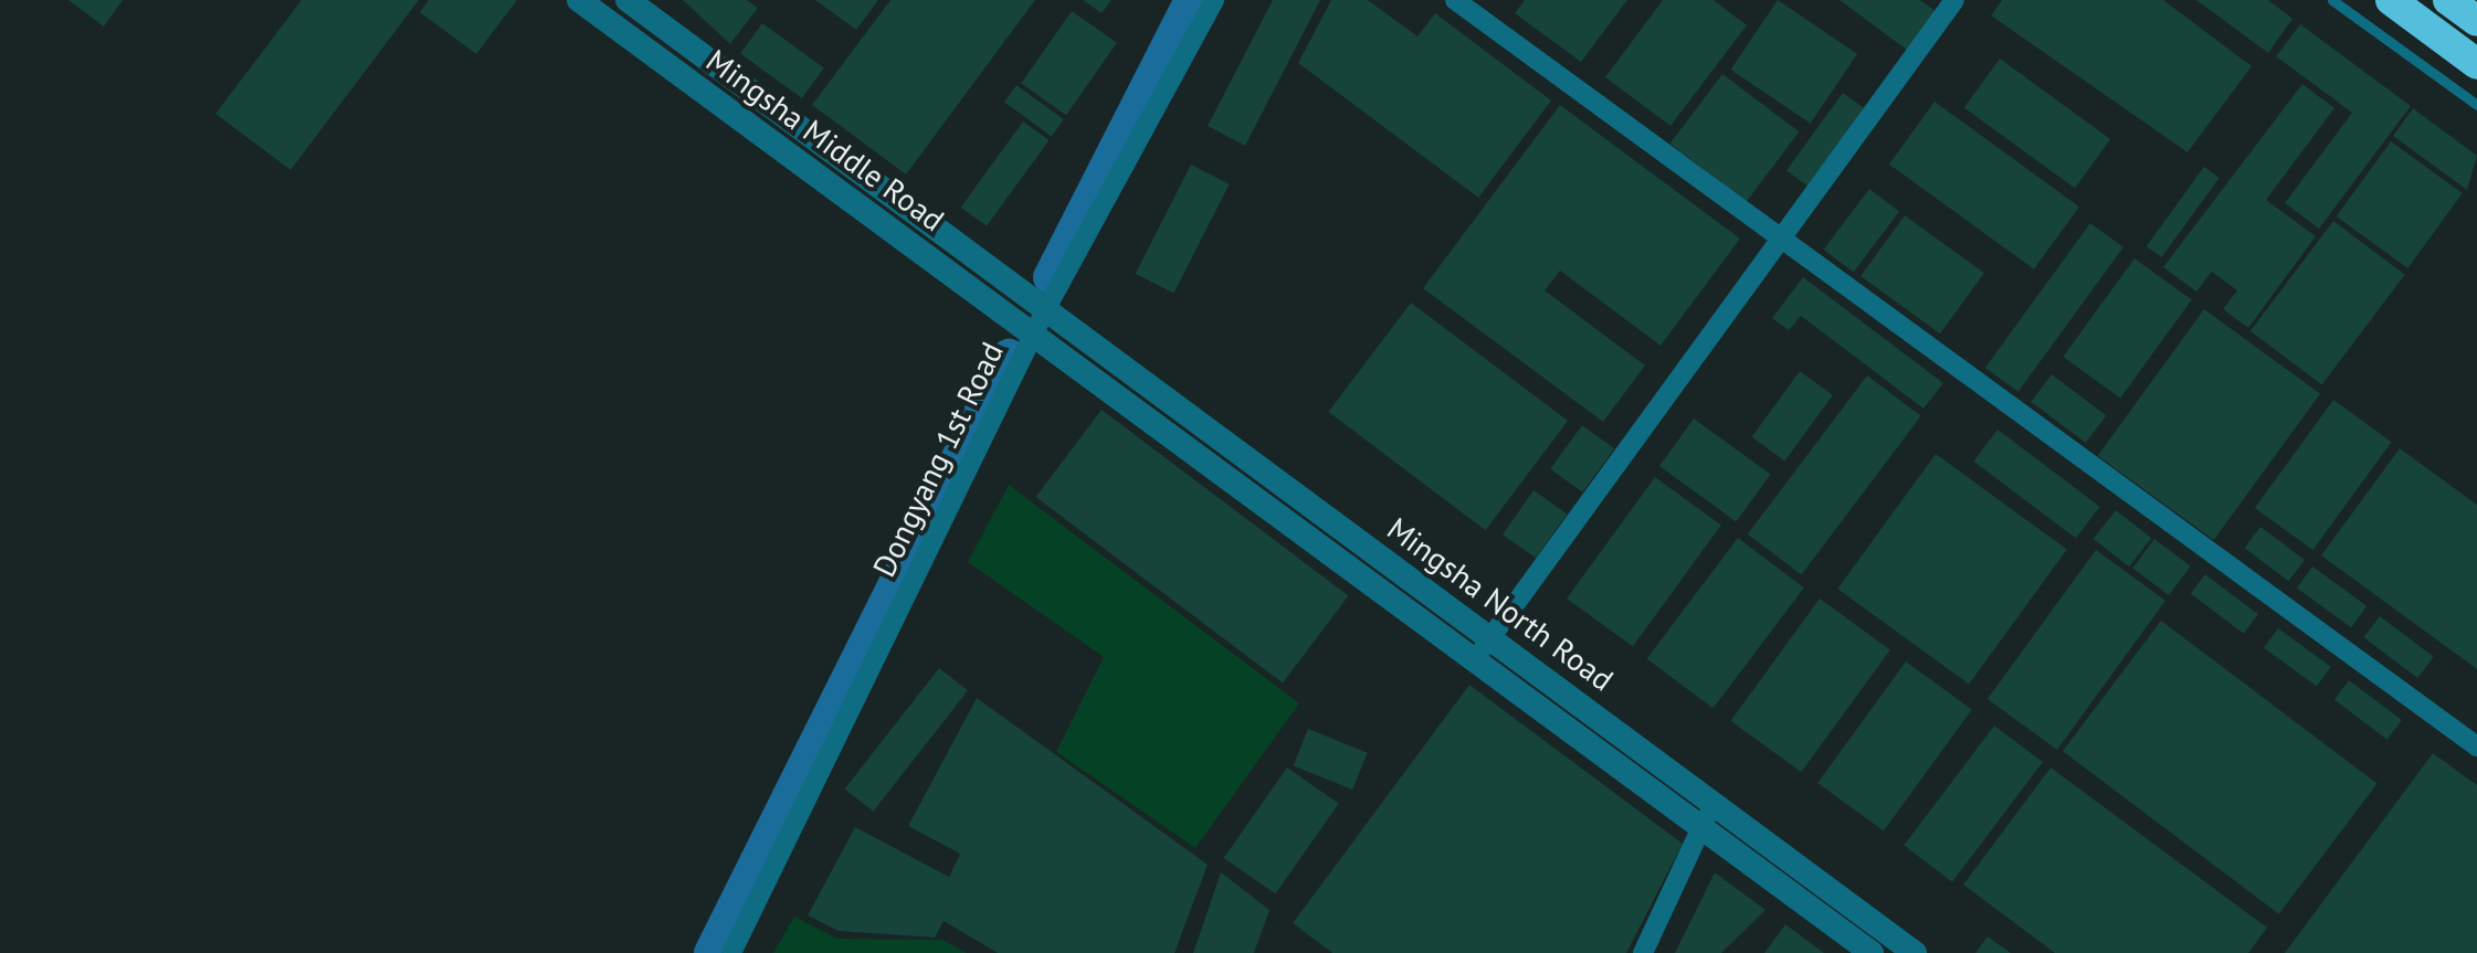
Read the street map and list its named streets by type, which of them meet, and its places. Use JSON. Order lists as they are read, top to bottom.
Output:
{
  "streets": {
    "street": ["Mingsha Middle Road", "Dongyang 1st Road", "Mingsha North Road"]
  },
  "crossings": [
    ["Mingsha Middle Road", "Dongyang 1st Road"],
    ["Mingsha Middle Road", "Mingsha North Road"],
    ["Dongyang 1st Road", "Mingsha North Road"]
  ]
}
